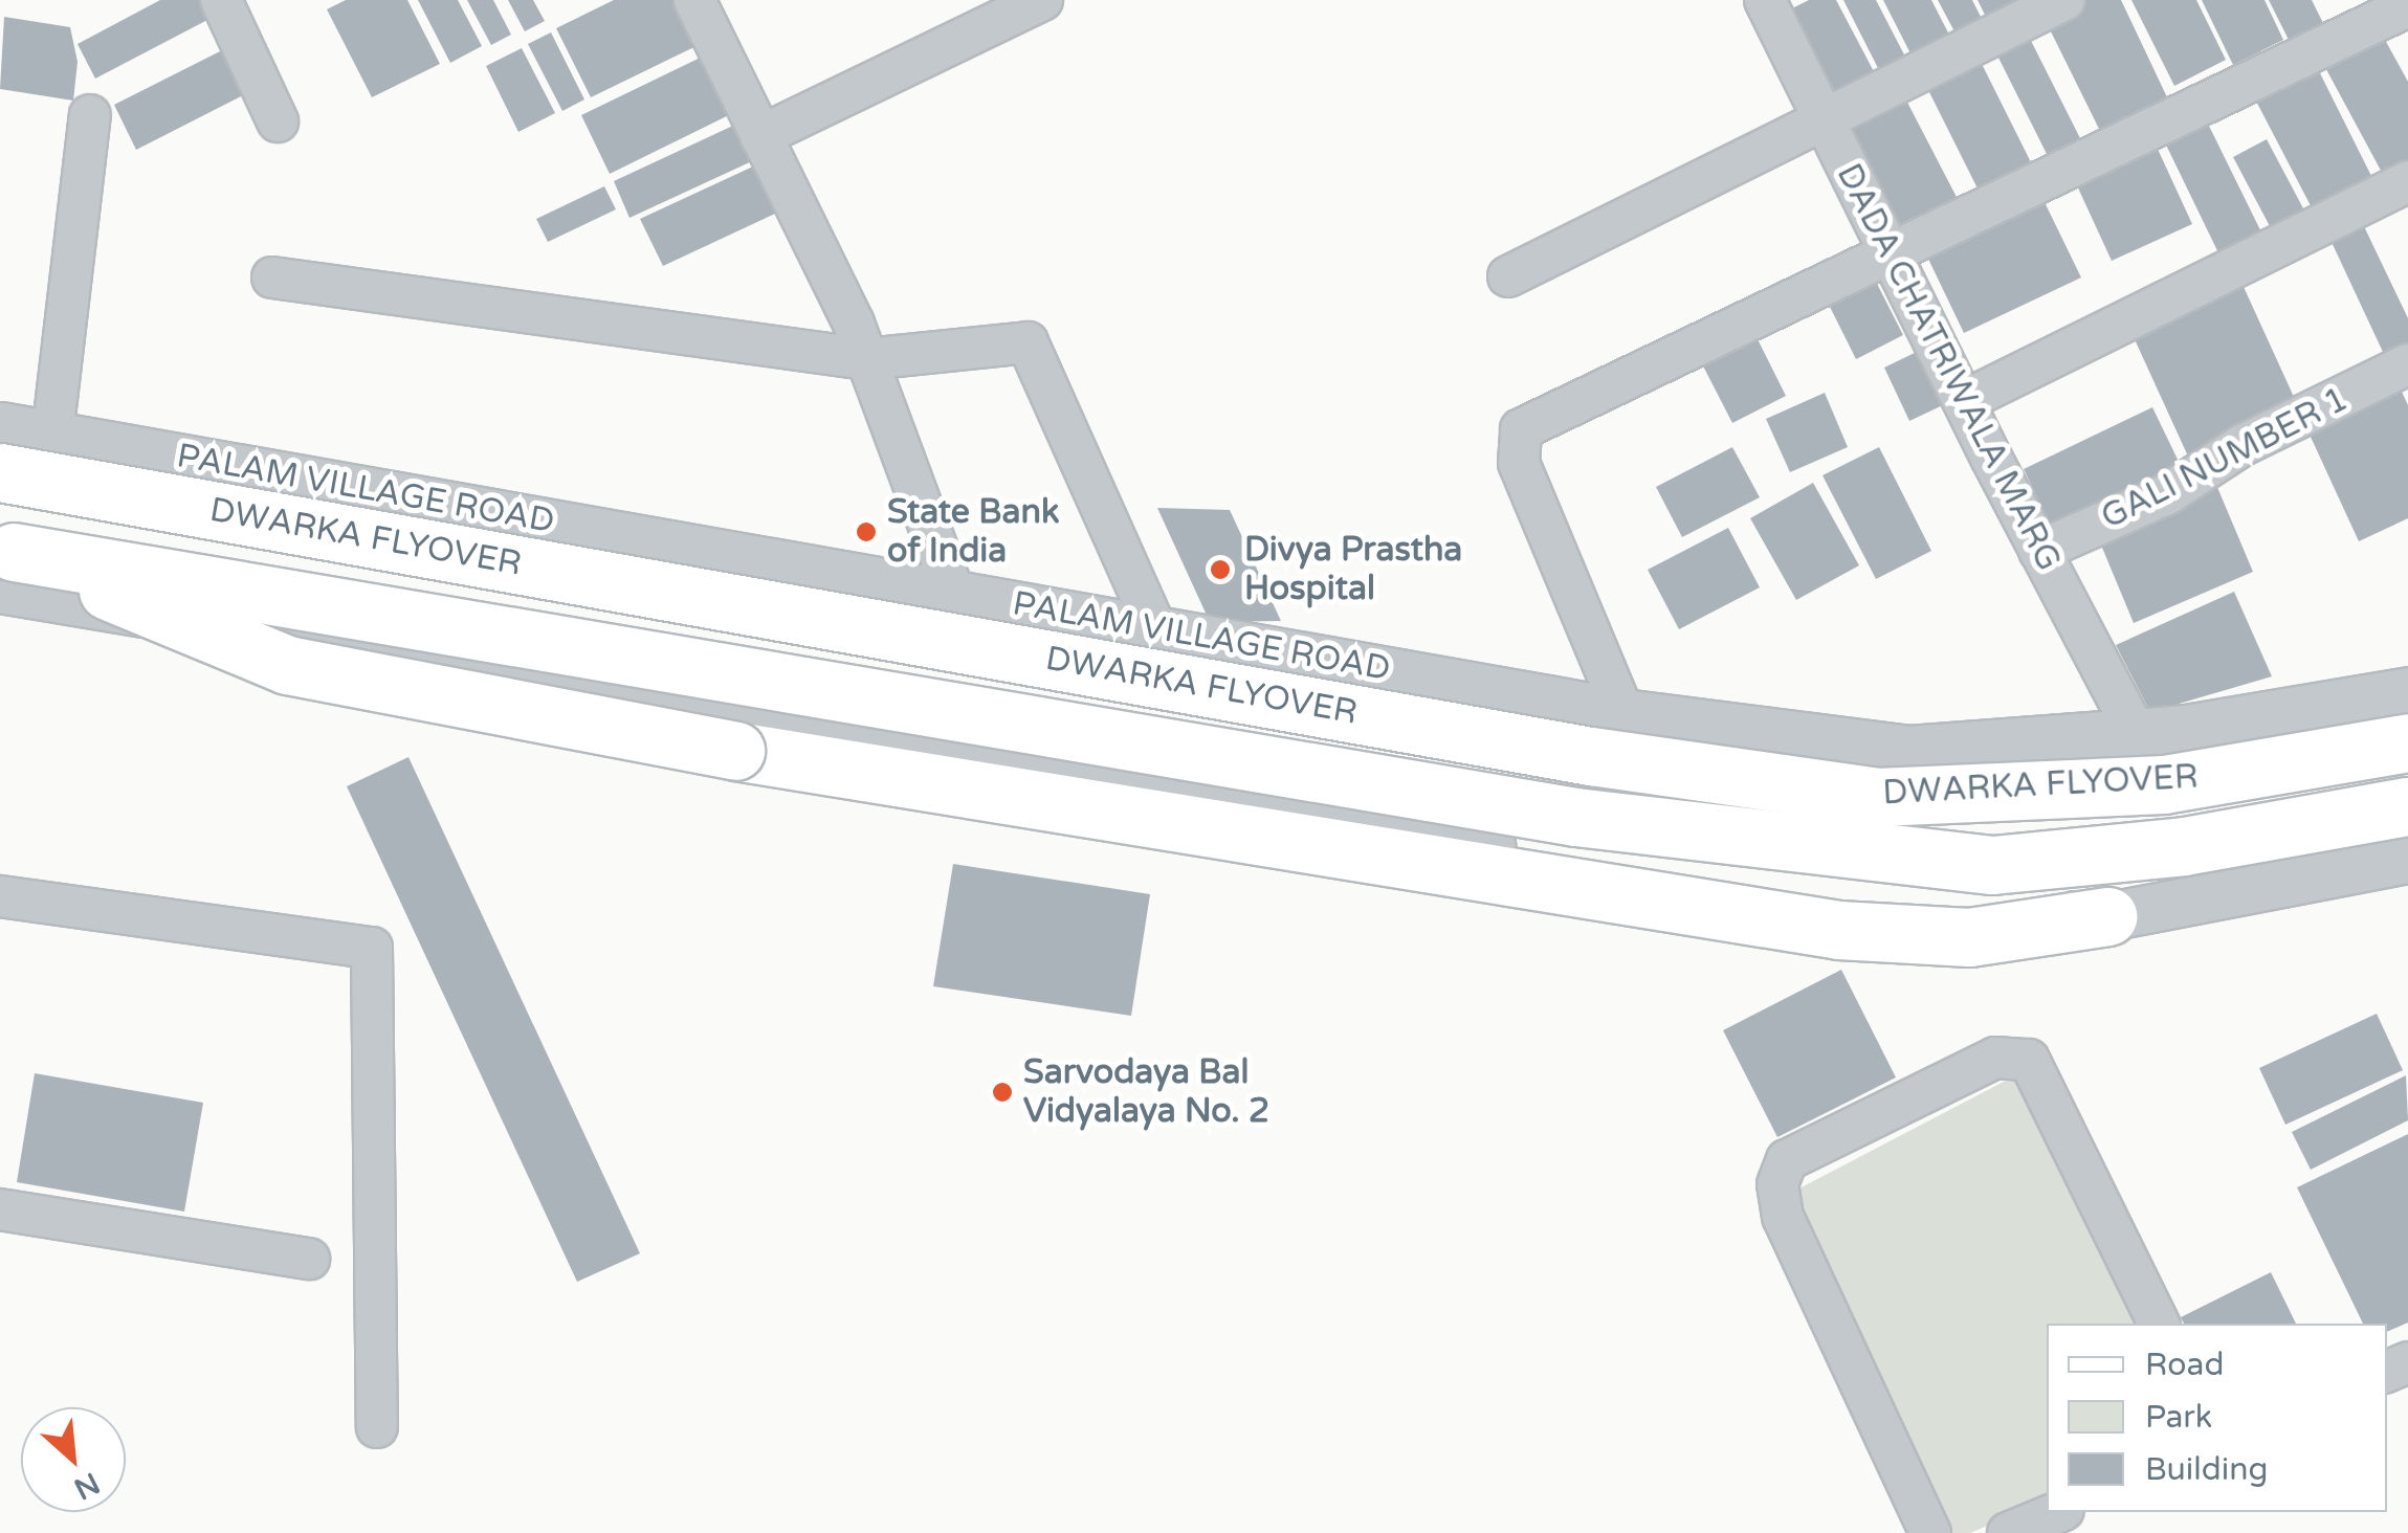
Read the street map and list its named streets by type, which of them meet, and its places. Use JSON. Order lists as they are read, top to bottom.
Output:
{
  "streets": {
    "main road": ["DWARKA FLYOVER"],
    "street": ["DADA CHATRIWALA MARG", "GALI NUMBER 1", "PALAM VILLAGE ROAD"]
  },
  "crossings": [
    ["DADA CHATRIWALA MARG", "GALI NUMBER 1"],
    ["DADA CHATRIWALA MARG", "PALAM VILLAGE ROAD"]
  ],
  "places": ["State Bank of India", "Divya Prastha Hospital", "Sarvodaya Bal Vidyalaya No. 2"],
  "legend": ["Road", "Park", "Building"],
  "north": "bottom right"
}
